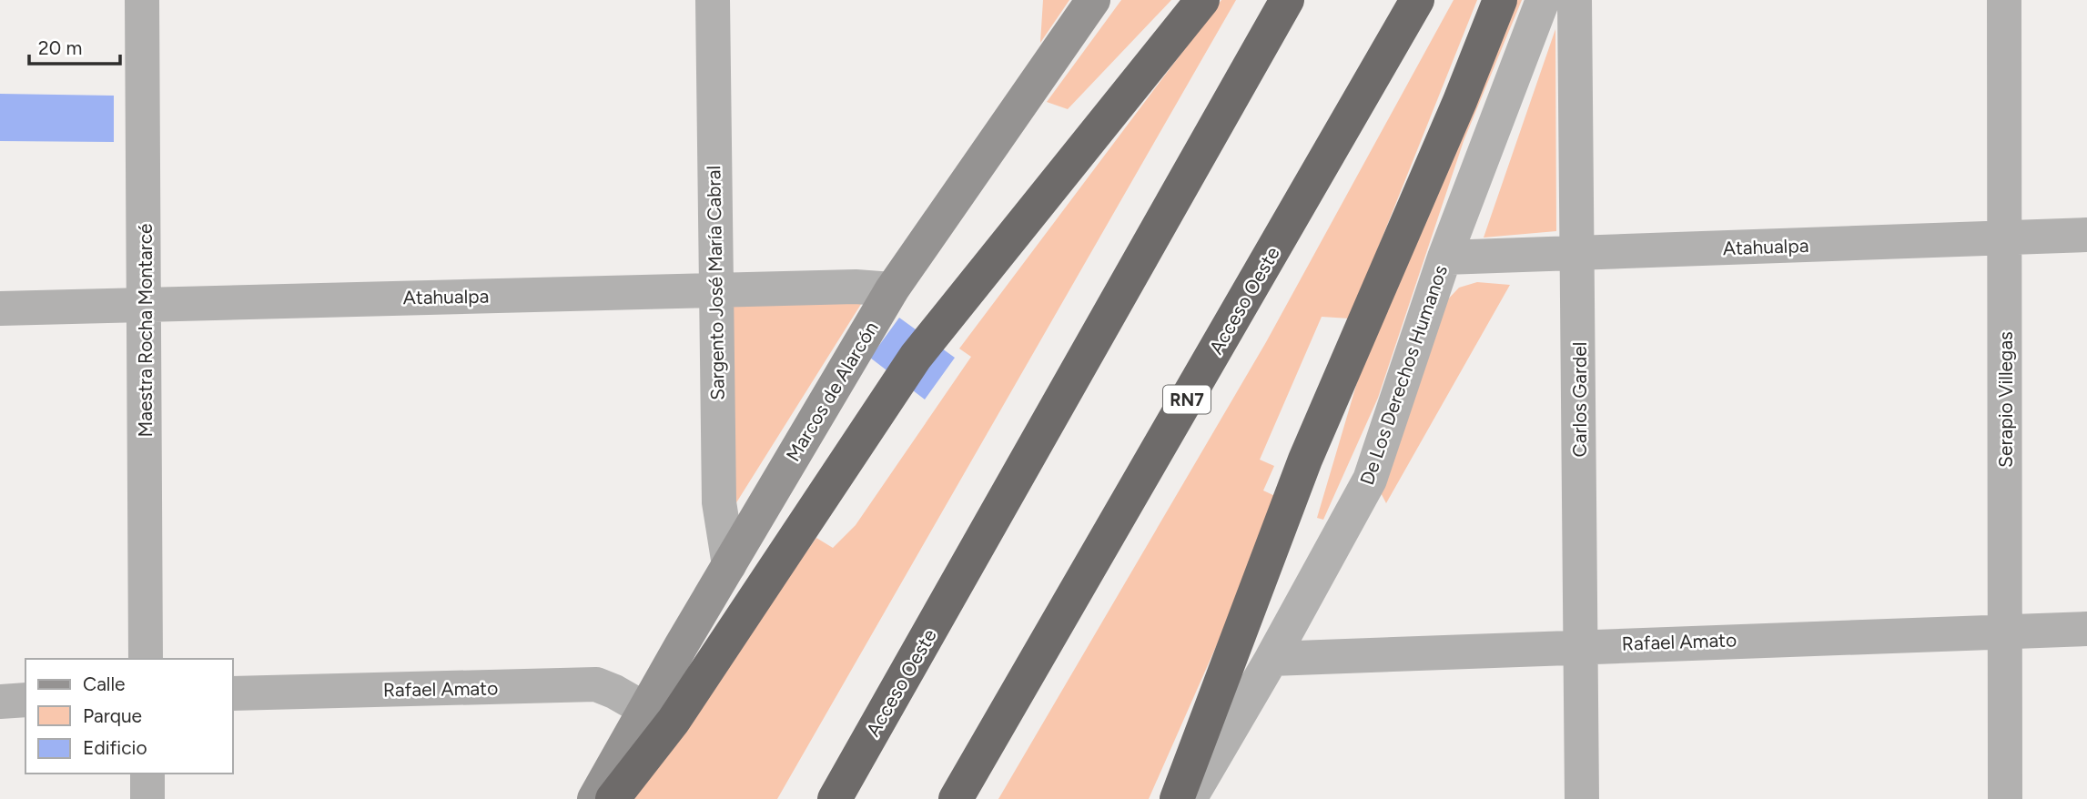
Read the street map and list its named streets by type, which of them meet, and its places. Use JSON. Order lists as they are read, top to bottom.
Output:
{
  "streets": {
    "highway": ["Acceso Oeste", "RN7"],
    "street": [
      "Atahualpa",
      "Sargento José María Cabral",
      "Maestra Rocha Montarcé",
      "De Los Derechos Humanos",
      "Marcos de Alarcón",
      "Carlos Gardel",
      "Serapio Villegas",
      "Rafael Amato"
    ]
  },
  "crossings": [
    ["Atahualpa", "Sargento José María Cabral"],
    ["Atahualpa", "Maestra Rocha Montarcé"],
    ["Atahualpa", "De Los Derechos Humanos"],
    ["Atahualpa", "Marcos de Alarcón"],
    ["Atahualpa", "Carlos Gardel"],
    ["Atahualpa", "Serapio Villegas"],
    ["Sargento José María Cabral", "Marcos de Alarcón"],
    ["De Los Derechos Humanos", "Rafael Amato"],
    ["Marcos de Alarcón", "Rafael Amato"],
    ["Carlos Gardel", "Rafael Amato"],
    ["Serapio Villegas", "Rafael Amato"]
  ],
  "legend": ["Calle", "Parque", "Edificio"],
  "scale_bar": "20 m"
}
